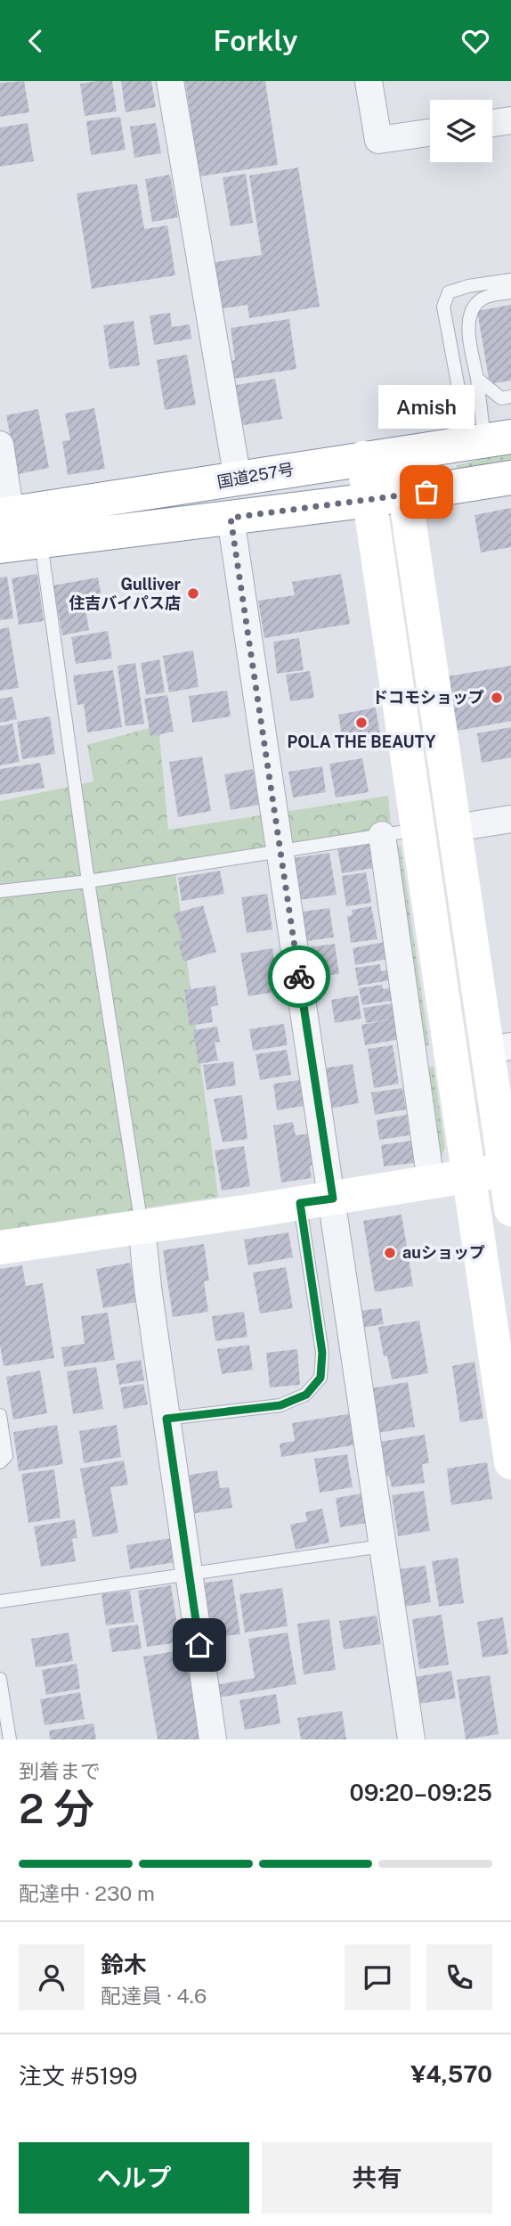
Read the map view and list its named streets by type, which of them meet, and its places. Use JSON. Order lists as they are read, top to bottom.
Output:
{
  "streets": {
    "main road": ["国道257号"]
  },
  "places": [
    "Amish",
    "Gulliver 住吉バイパス店",
    "ドコモショップ",
    "POLA THE BEAUTY",
    "auショップ"
  ],
  "page": {
    "header": "Forkly",
    "bubble": "Amish",
    "heading": ["2 分", "到着まで", "09:20–09:25"],
    "panel": [
      "鈴木",
      "配達員 · 4.6",
      "注文 #5199",
      "¥4,570"
    ],
    "bar": "配達中 · 230 m",
    "buttons": ["ヘルプ", "共有"]
  }
}
